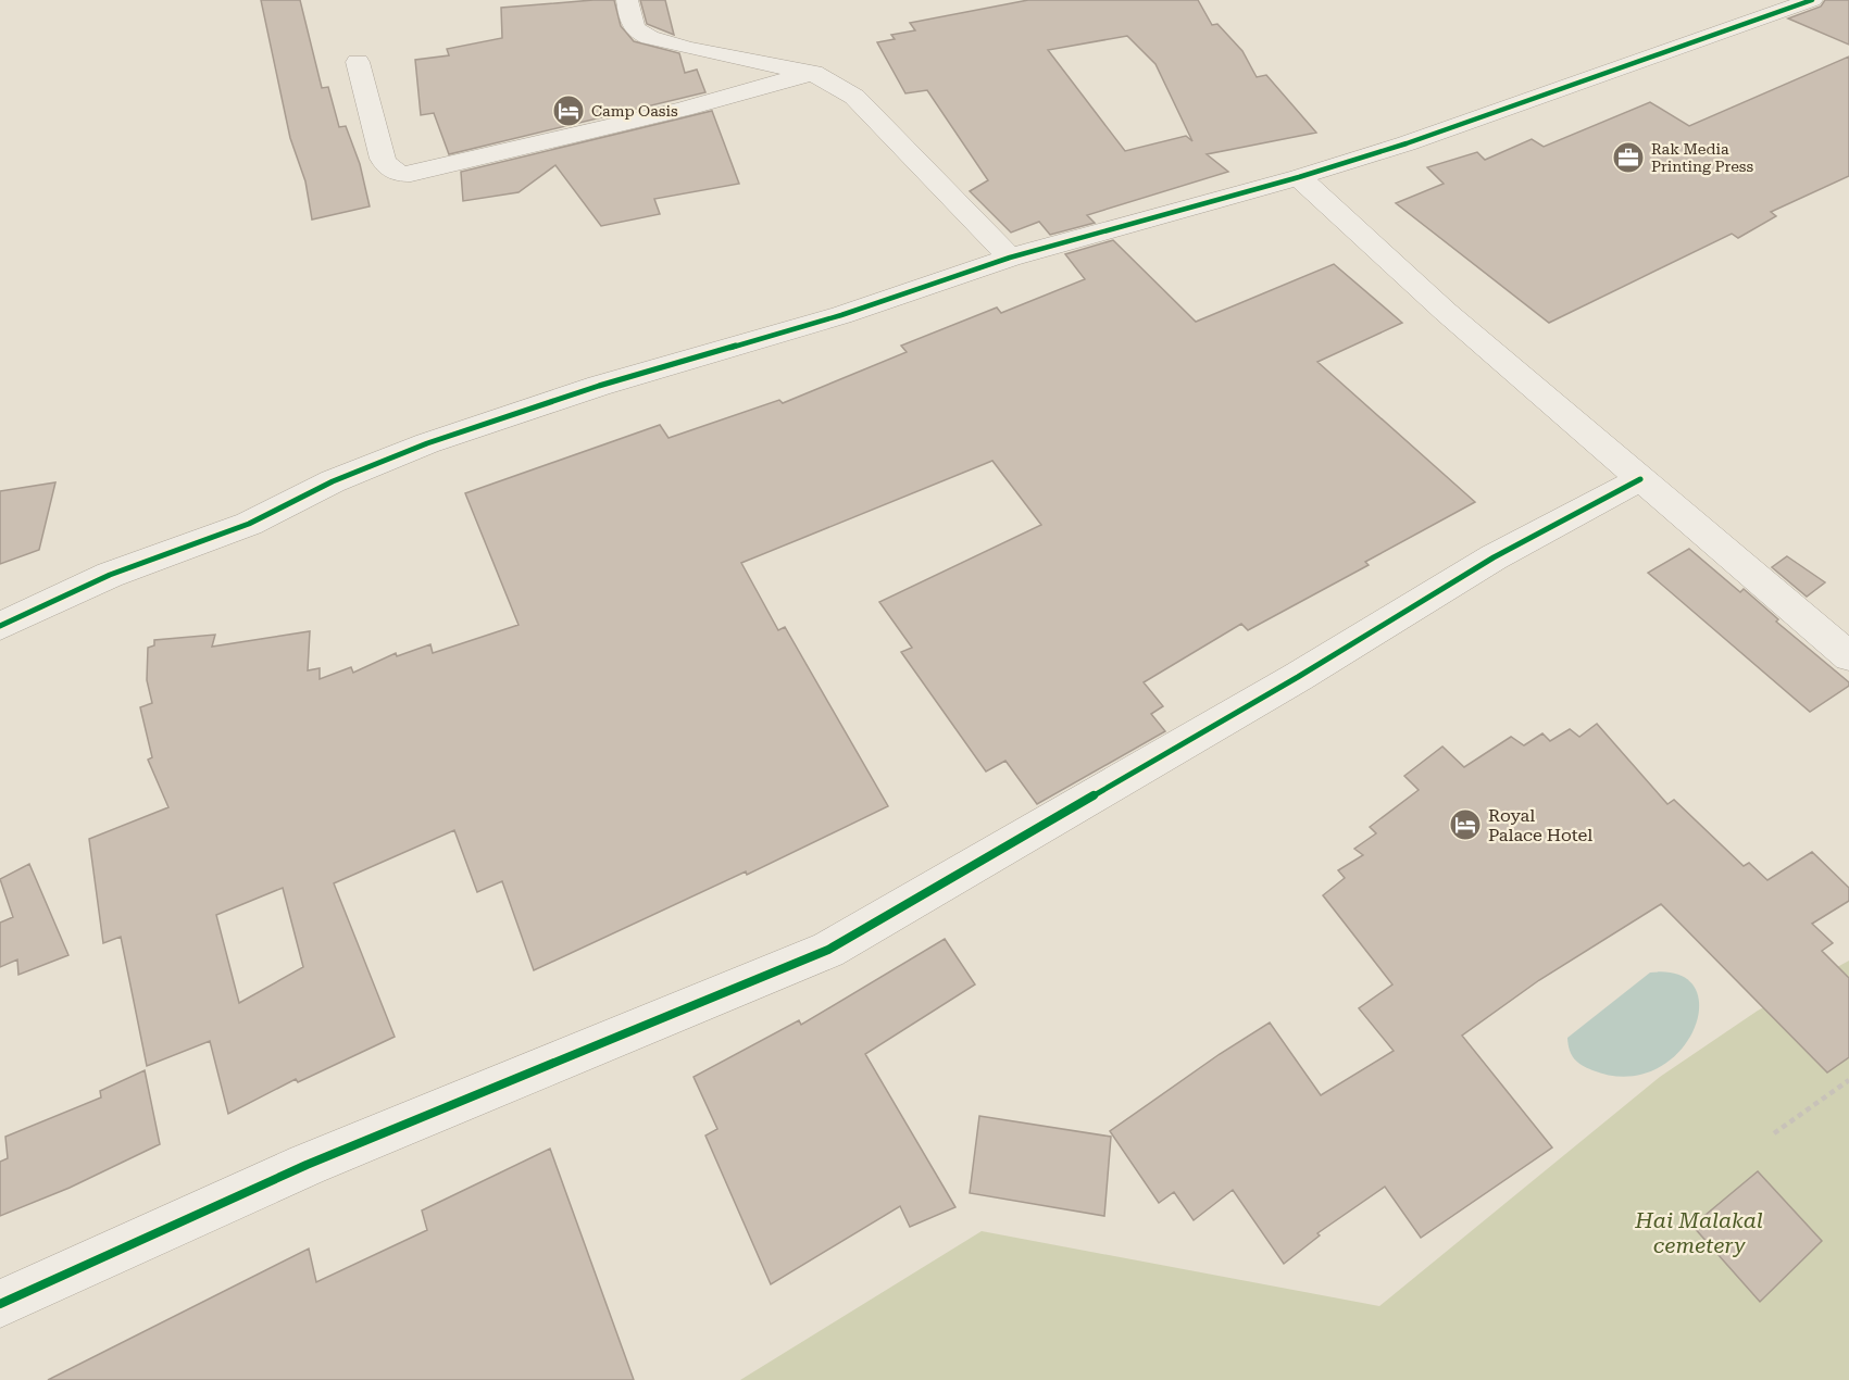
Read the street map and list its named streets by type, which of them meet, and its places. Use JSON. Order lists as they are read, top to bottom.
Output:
{
  "parks": ["Hai Malakal cemetery"],
  "places": {
    "hotel": ["Camp Oasis", "Royal Palace Hotel"],
    "office": ["Rak Media Printing Press"]
  }
}
